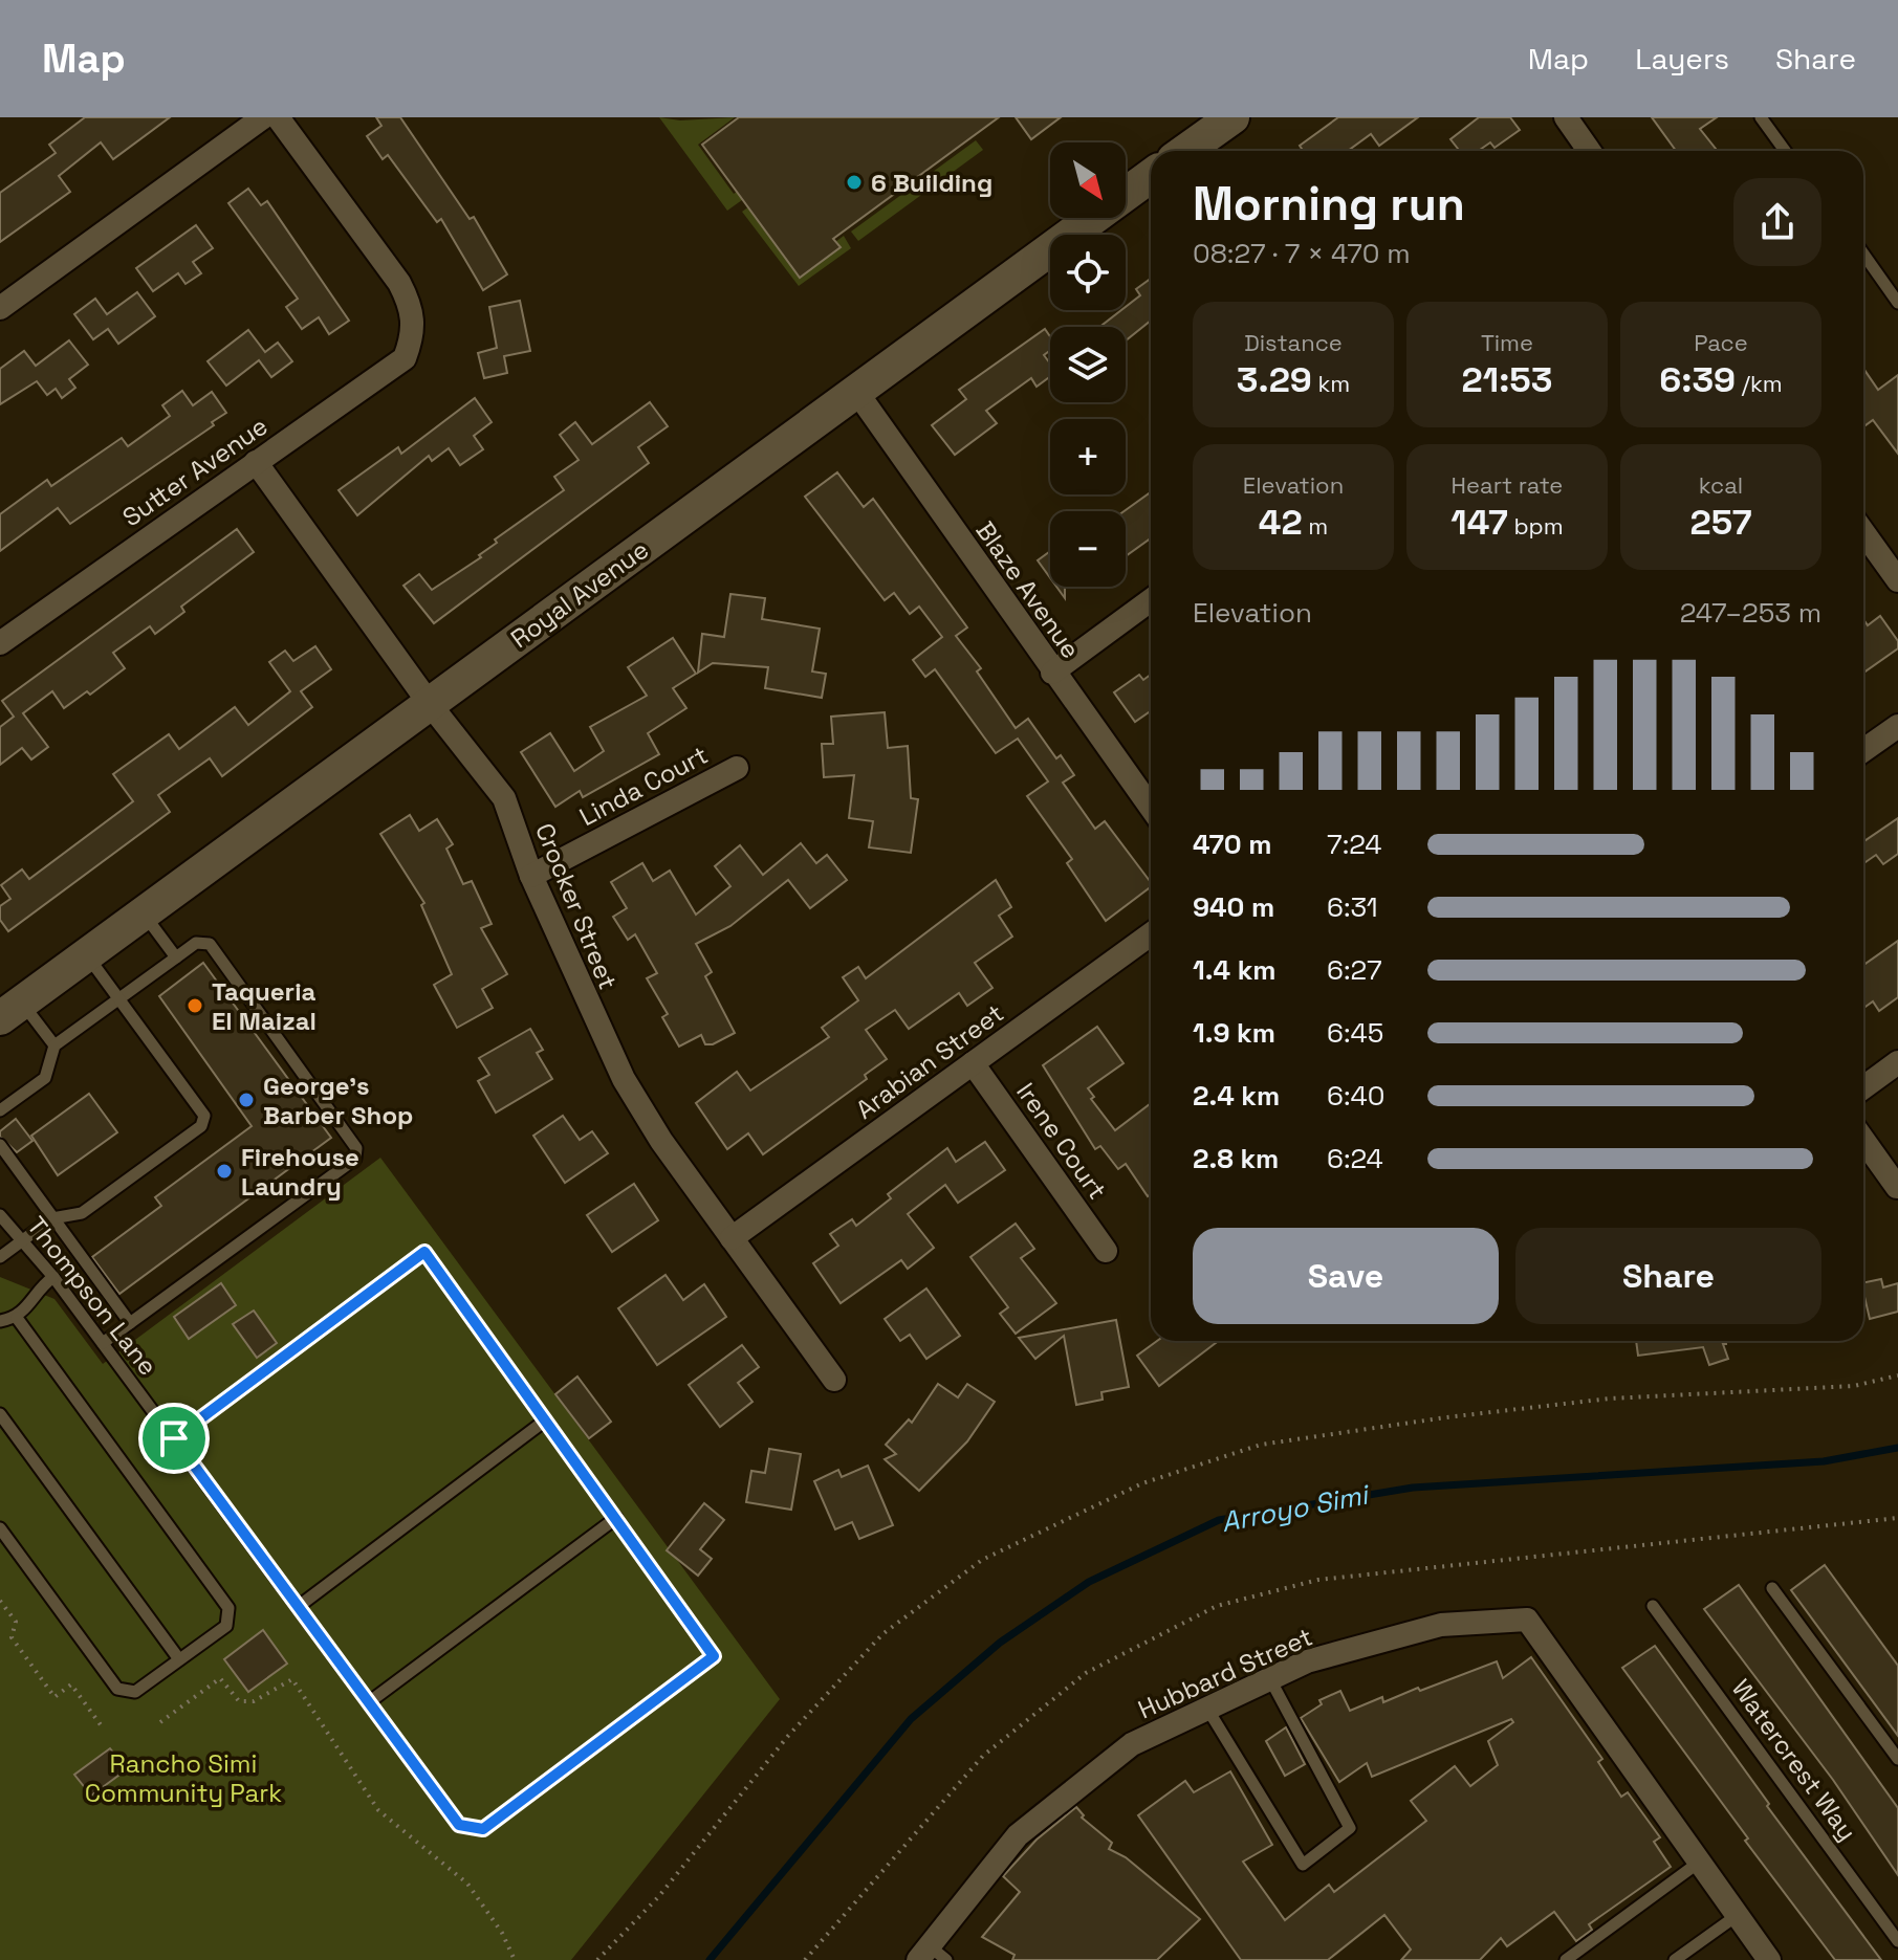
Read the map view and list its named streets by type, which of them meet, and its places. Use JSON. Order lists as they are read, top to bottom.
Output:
{
  "streets": {
    "main road": ["Royal Avenue"],
    "street": [
      "Sutter Avenue",
      "Blaze Avenue",
      "Linda Court",
      "Crocker Street",
      "Arabian Street",
      "Irene Court",
      "Hubbard Street"
    ],
    "lane": ["Thompson Lane", "Watercrest Way"]
  },
  "crossings": [
    ["Sutter Avenue", "Crocker Street"],
    ["Blaze Avenue", "Royal Avenue"],
    ["Royal Avenue", "Crocker Street"],
    ["Linda Court", "Crocker Street"],
    ["Crocker Street", "Arabian Street"],
    ["Arabian Street", "Irene Court"]
  ],
  "water": ["Arroyo Simi"],
  "parks": ["Rancho Simi Community Park"],
  "places": [
    "6 Building",
    "Taqueria El Maizal",
    "George's Barber Shop",
    "Firehouse Laundry"
  ],
  "north": "bottom right",
  "page": {
    "header": "Map",
    "nav": ["Map", "Layers", "Share"],
    "map_buttons": ["+", "−"],
    "heading": ["Morning run", "08:27 · 7 × 470 m"],
    "stats": [
      ["Distance", "3.29 km"],
      ["Time", "21:53"],
      ["Pace", "6:39 /km"],
      ["Elevation", "42 m"],
      ["Heart rate", "147 bpm"],
      ["kcal", "257"]
    ],
    "chart": ["Elevation", "247–253 m"],
    "list": [
      {
        "name": "470 m",
        "note": "7:24"
      },
      {
        "name": "940 m",
        "note": "6:31"
      },
      {
        "name": "1.4 km",
        "note": "6:27"
      },
      {
        "name": "1.9 km",
        "note": "6:45"
      },
      {
        "name": "2.4 km",
        "note": "6:40"
      },
      {
        "name": "2.8 km",
        "note": "6:24"
      }
    ],
    "buttons": ["Save", "Share"]
  }
}
